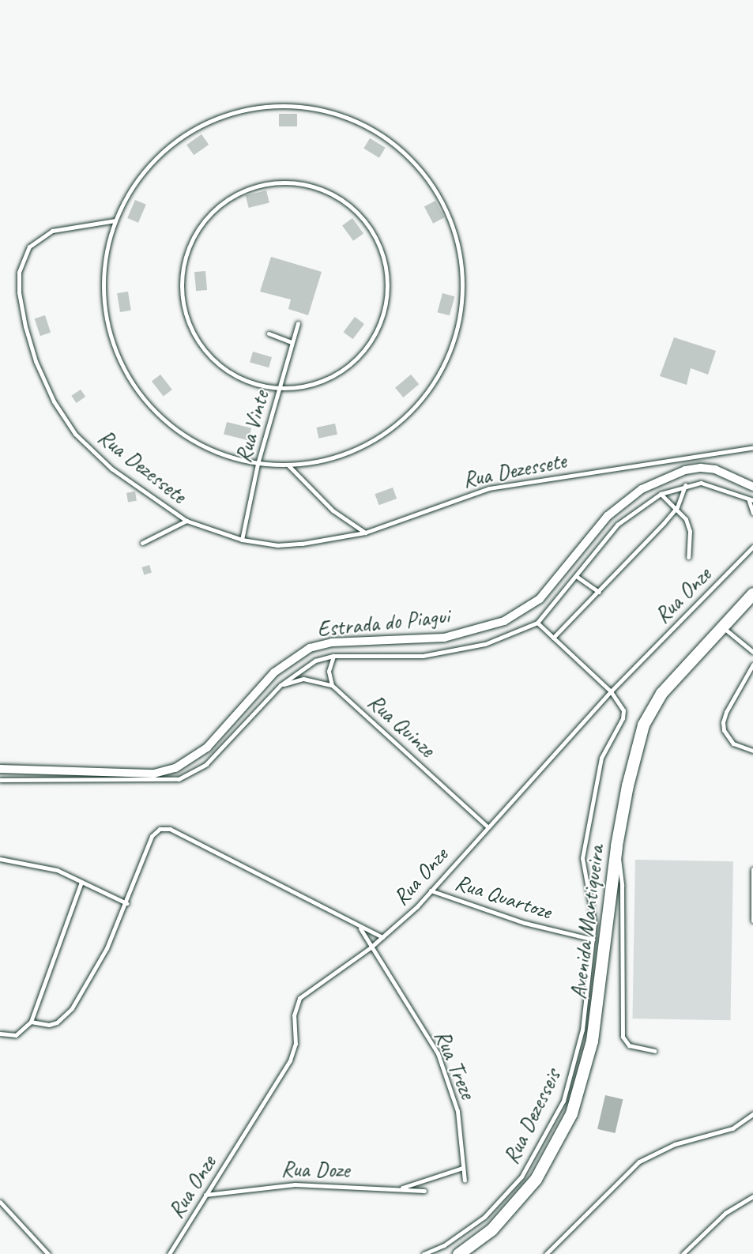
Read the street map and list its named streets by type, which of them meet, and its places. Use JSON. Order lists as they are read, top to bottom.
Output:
{
  "streets": {
    "street": ["Estrada do Piagui", "Avenida Mantiqueira"],
    "lane": [
      "Rua Vinte",
      "Rua Dezessete",
      "Rua Onze",
      "Rua Quinze",
      "Rua Quartoze",
      "Rua Treze",
      "Rua Dezesseis",
      "Rua Doze"
    ]
  },
  "crossings": [
    ["Rua Vinte", "Rua Dezessete"],
    ["Rua Onze", "Rua Quinze"],
    ["Rua Onze", "Rua Quartoze"],
    ["Rua Onze", "Rua Treze"],
    ["Rua Onze", "Rua Dezesseis"],
    ["Rua Onze", "Rua Doze"],
    ["Rua Quartoze", "Rua Dezesseis"]
  ]
}
